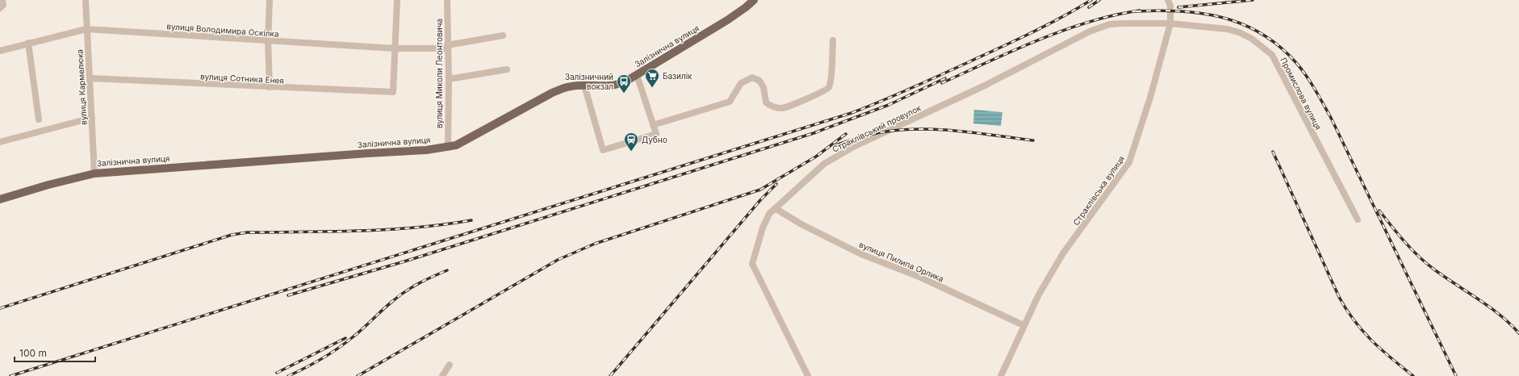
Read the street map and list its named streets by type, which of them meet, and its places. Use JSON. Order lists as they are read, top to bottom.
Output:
{
  "streets": {
    "main road": ["Залізнична вулиця"],
    "street": [
      "вулиця Володимира Оскілка",
      "вулиця Миколи Леонтовича",
      "вулиця Сотника Енея",
      "вулиця Кармелюка",
      "Промислова вулиця",
      "Страклівський провулок",
      "Страклівська вулиця",
      "вулиця Пилипа Орлика"
    ]
  },
  "crossings": [
    ["вулиця Володимира Оскілка", "вулиця Миколи Леонтовича"],
    ["вулиця Володимира Оскілка", "вулиця Сотника Енея"],
    ["вулиця Володимира Оскілка", "вулиця Кармелюка"],
    ["Залізнична вулиця", "вулиця Миколи Леонтовича"],
    ["Залізнична вулиця", "вулиця Кармелюка"],
    ["вулиця Сотника Енея", "вулиця Кармелюка"],
    ["Промислова вулиця", "Страклівський провулок"],
    ["Промислова вулиця", "Страклівська вулиця"],
    ["Страклівський провулок", "Страклівська вулиця"],
    ["Страклівський провулок", "вулиця Пилипа Орлика"],
    ["Страклівська вулиця", "вулиця Пилипа Орлика"]
  ],
  "places": {
    "supermarket": ["Базилік"],
    "bus stop": ["Залізничний вокзал"],
    "station": ["Дубно"]
  },
  "scale_bar": "100 m"
}
